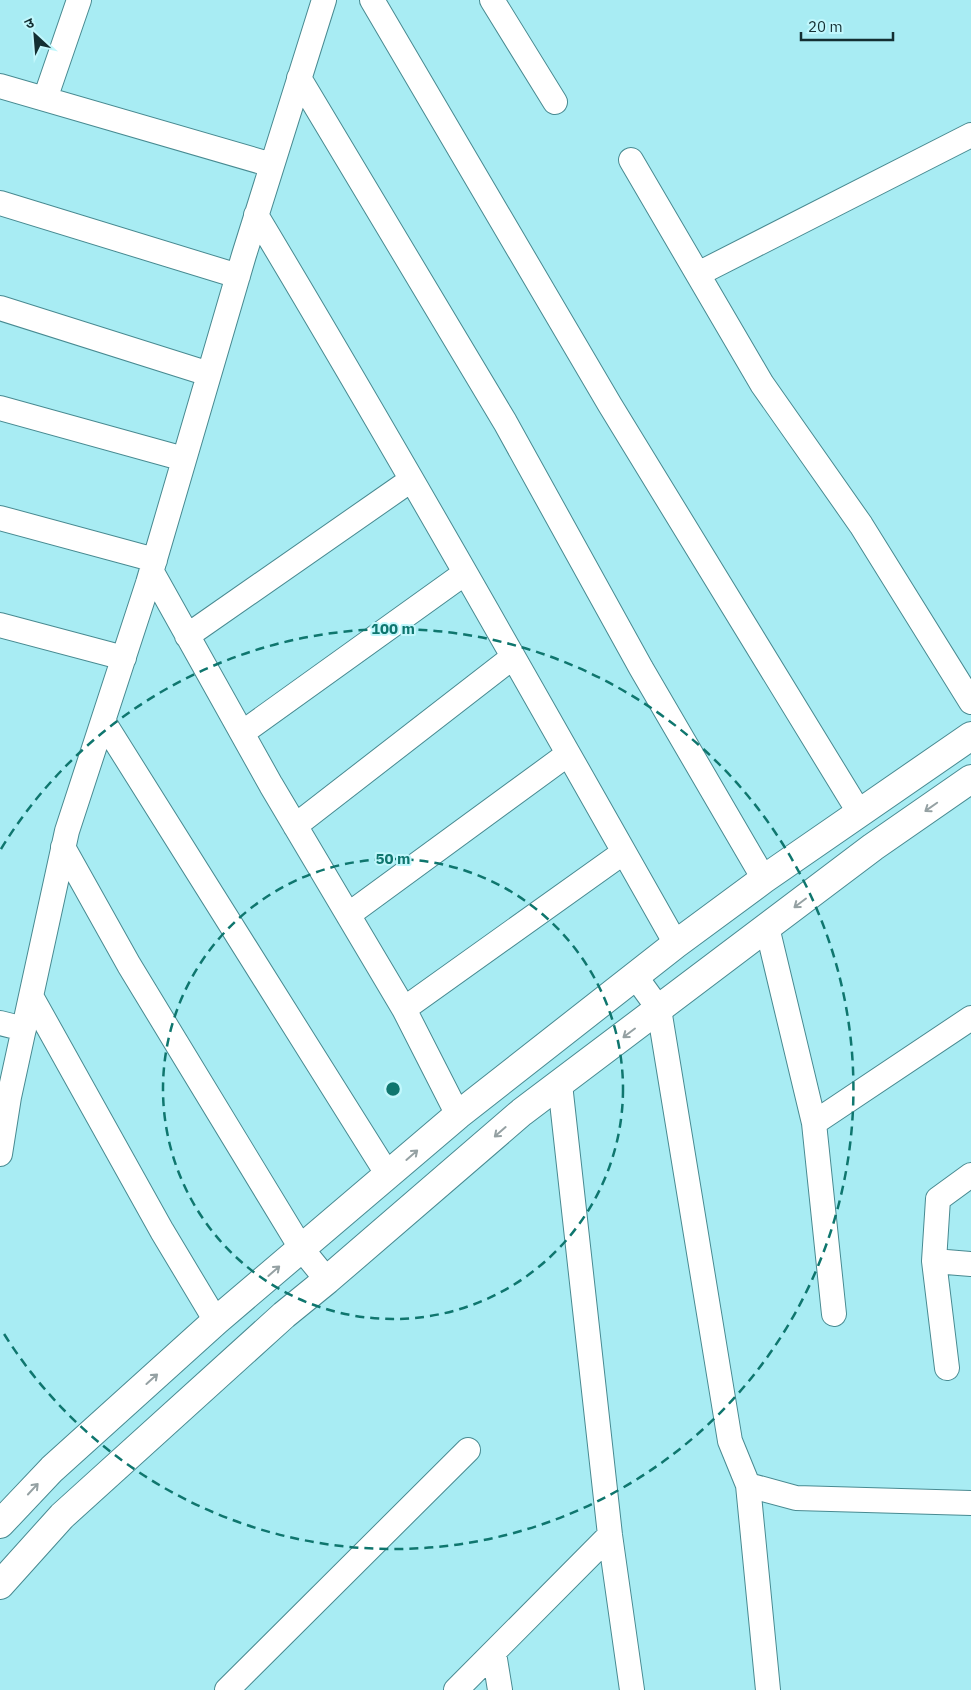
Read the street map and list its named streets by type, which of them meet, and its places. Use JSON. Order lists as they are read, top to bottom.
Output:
{
  "scale_bar": "20 m",
  "north": "top left",
  "rings": ["100 m", "50 m"]
}
